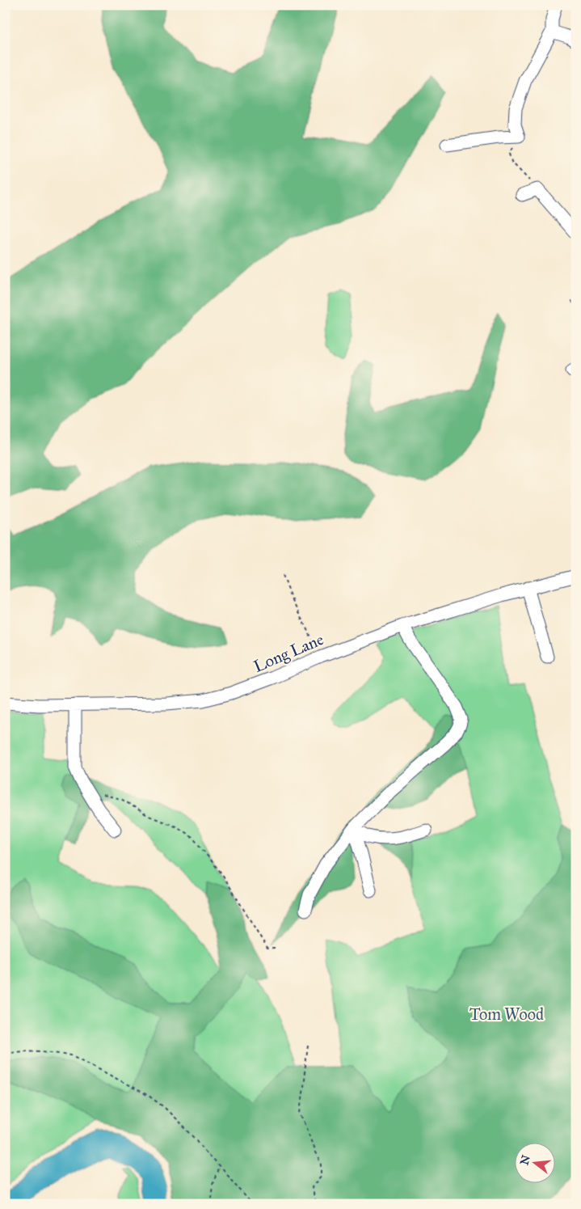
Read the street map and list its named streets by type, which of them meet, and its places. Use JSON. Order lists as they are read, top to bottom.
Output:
{
  "streets": {
    "street": ["Long Lane"]
  },
  "parks": ["Tom Wood"],
  "north": "left"
}
